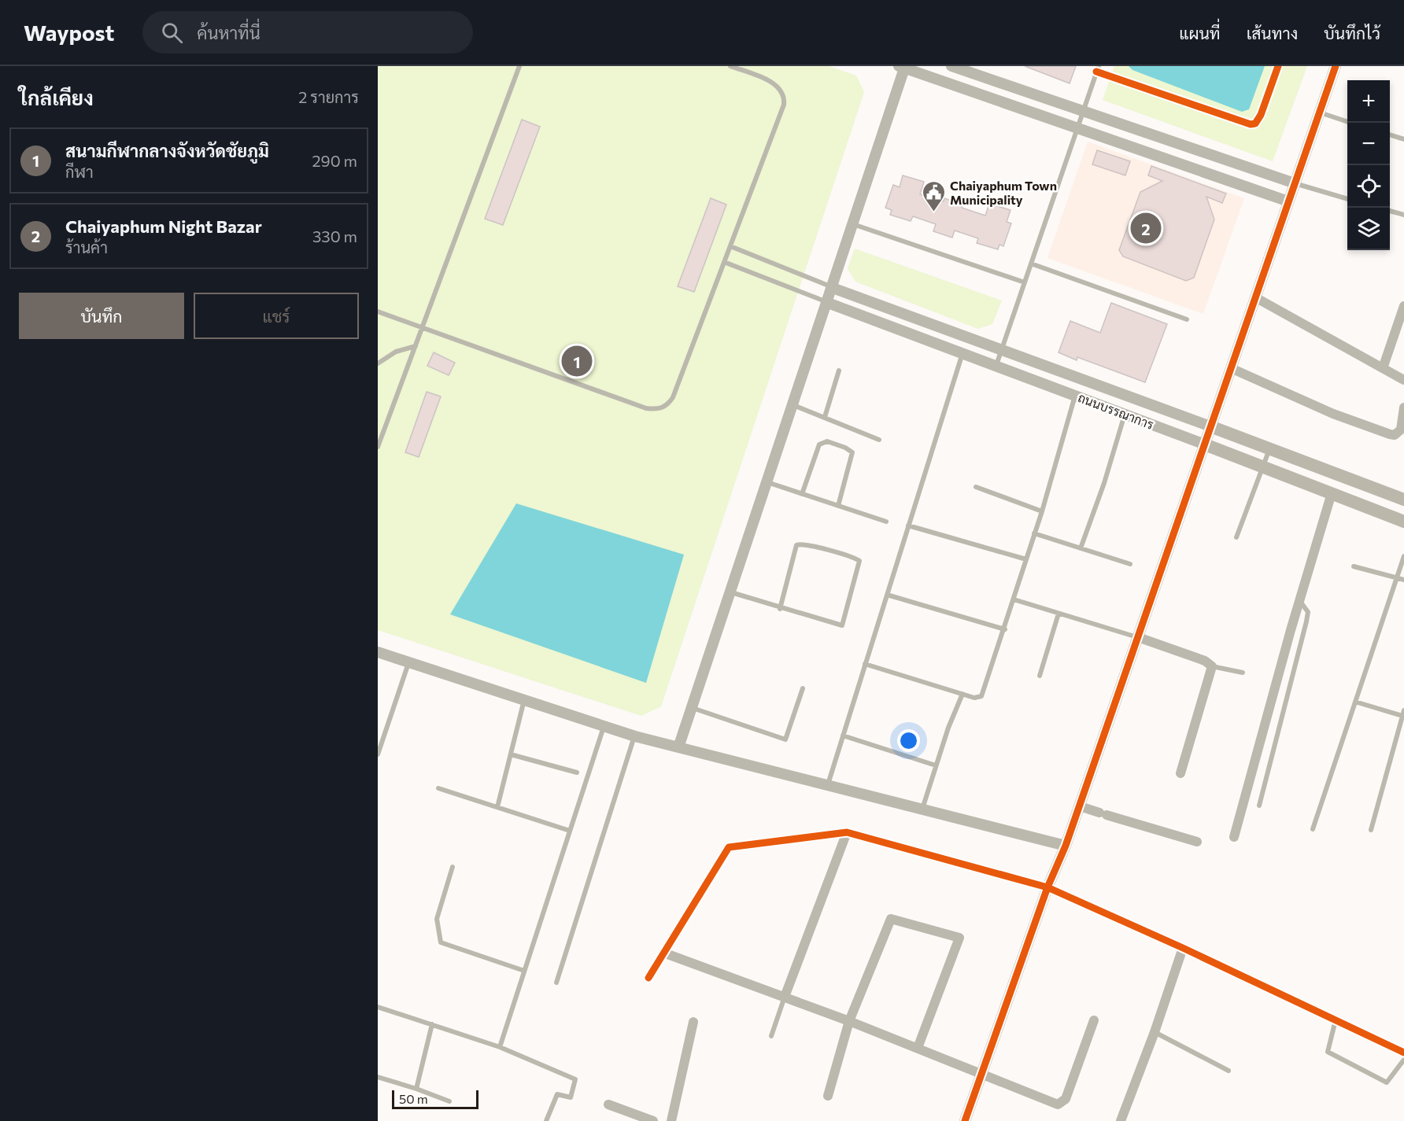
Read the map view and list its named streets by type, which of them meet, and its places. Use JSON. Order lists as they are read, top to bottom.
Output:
{
  "streets": {
    "main road": ["ถนนบรรณาการ"]
  },
  "places": {
    "public building": ["Chaiyaphum Town Municipality"]
  },
  "scale_bar": "50 m",
  "page": {
    "header": "Waypost",
    "search": "ค้นหาที่นี่",
    "nav": ["แผนที่", "เส้นทาง", "บันทึกไว้"],
    "heading": ["ใกล้เคียง", "2 รายการ"],
    "map_buttons": ["+", "−"],
    "list": [
      {
        "mark": "1",
        "name": "สนามกีฬากลางจังหวัดชัยภูมิ",
        "note": "กีฬา",
        "value": "290 m"
      },
      {
        "mark": "2",
        "name": "Chaiyaphum Night Bazar",
        "note": "ร้านค้า",
        "value": "330 m"
      }
    ],
    "pins": ["2", "1"],
    "buttons": ["บันทึก", "แชร์"],
    "scale": "50 m"
  }
}
